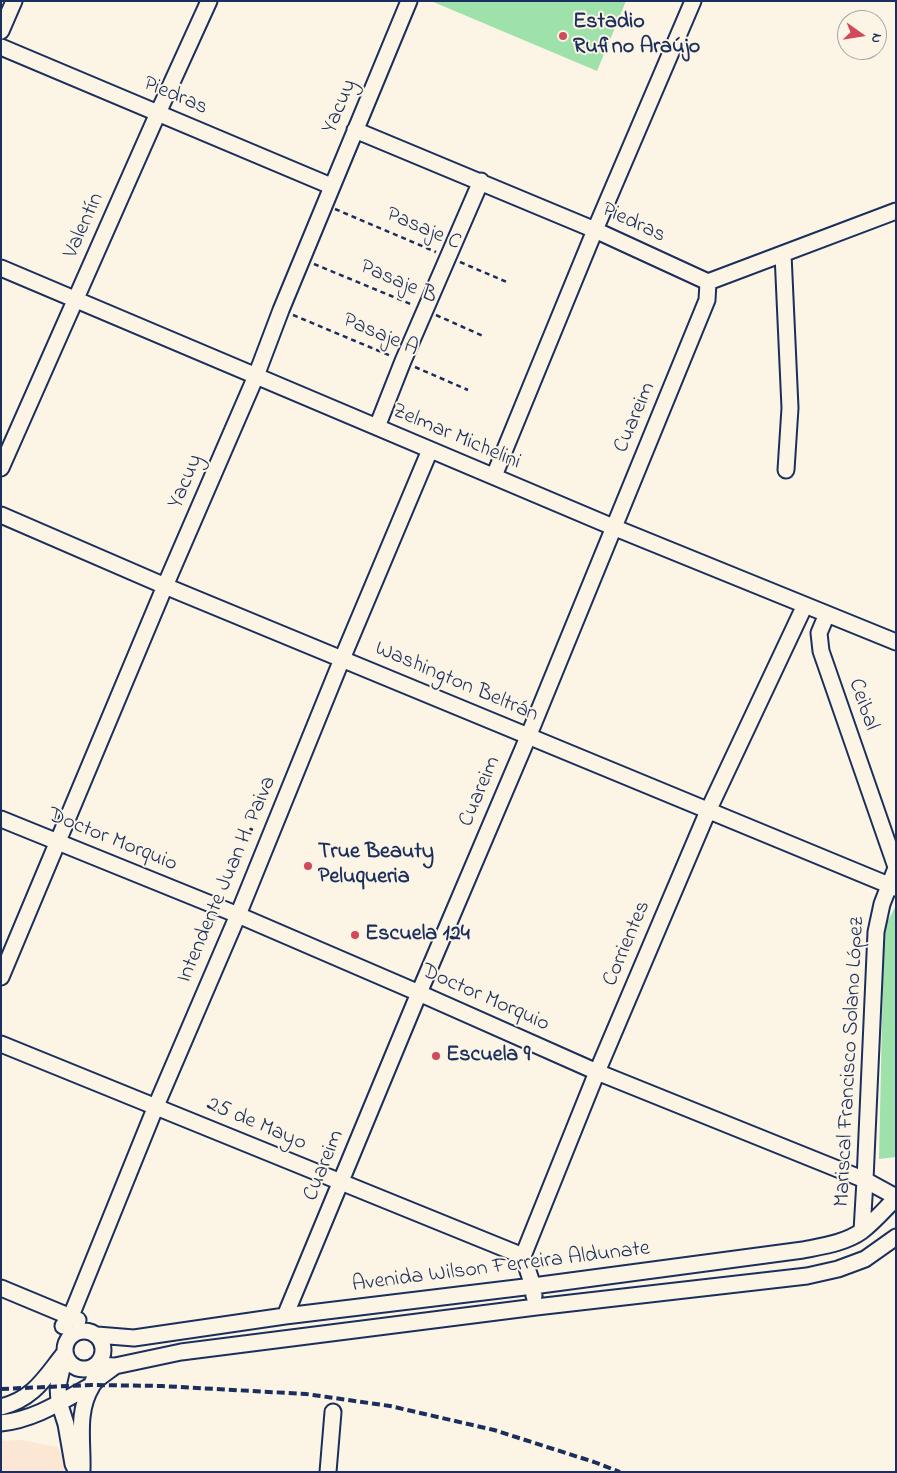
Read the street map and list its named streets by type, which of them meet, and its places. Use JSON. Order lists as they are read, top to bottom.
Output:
{
  "streets": {
    "street": [
      "Piedras",
      "Yacuy",
      "Valentín",
      "Cuareim",
      "Zelmar Michelini",
      "Washington Beltrán",
      "Ceibal",
      "Doctor Morquio",
      "Intendente Juan H. Paiva",
      "Corrientes",
      "Mariscal Francisco Solano López",
      "25 de Mayo",
      "Avenida Wilson Ferreira Aldunate"
    ],
    "path": ["Pasaje C", "Pasaje B", "Pasaje A"]
  },
  "crossings": [
    ["Piedras", "Yacuy"],
    ["Piedras", "Valentín"],
    ["Piedras", "Cuareim"],
    ["Yacuy", "Pasaje C"],
    ["Yacuy", "Pasaje B"],
    ["Yacuy", "Pasaje A"],
    ["Yacuy", "Zelmar Michelini"],
    ["Yacuy", "Washington Beltrán"],
    ["Yacuy", "Doctor Morquio"],
    ["Valentín", "Zelmar Michelini"],
    ["Cuareim", "Zelmar Michelini"],
    ["Cuareim", "Washington Beltrán"],
    ["Cuareim", "Doctor Morquio"],
    ["Cuareim", "25 de Mayo"],
    ["Cuareim", "Avenida Wilson Ferreira Aldunate"],
    ["Zelmar Michelini", "Ceibal"],
    ["Zelmar Michelini", "Intendente Juan H. Paiva"],
    ["Zelmar Michelini", "Corrientes"],
    ["Washington Beltrán", "Intendente Juan H. Paiva"],
    ["Washington Beltrán", "Corrientes"],
    ["Washington Beltrán", "Mariscal Francisco Solano López"],
    ["Ceibal", "Mariscal Francisco Solano López"],
    ["Doctor Morquio", "Intendente Juan H. Paiva"],
    ["Doctor Morquio", "Corrientes"],
    ["Doctor Morquio", "Mariscal Francisco Solano López"],
    ["Doctor Morquio", "Avenida Wilson Ferreira Aldunate"],
    ["Intendente Juan H. Paiva", "25 de Mayo"],
    ["Corrientes", "25 de Mayo"],
    ["Mariscal Francisco Solano López", "Avenida Wilson Ferreira Aldunate"]
  ],
  "places": [
    "Estadio Rufino Araújo",
    "True Beauty Peluqueria",
    "Escuela 124",
    "Escuela 9"
  ],
  "north": "right"
}
